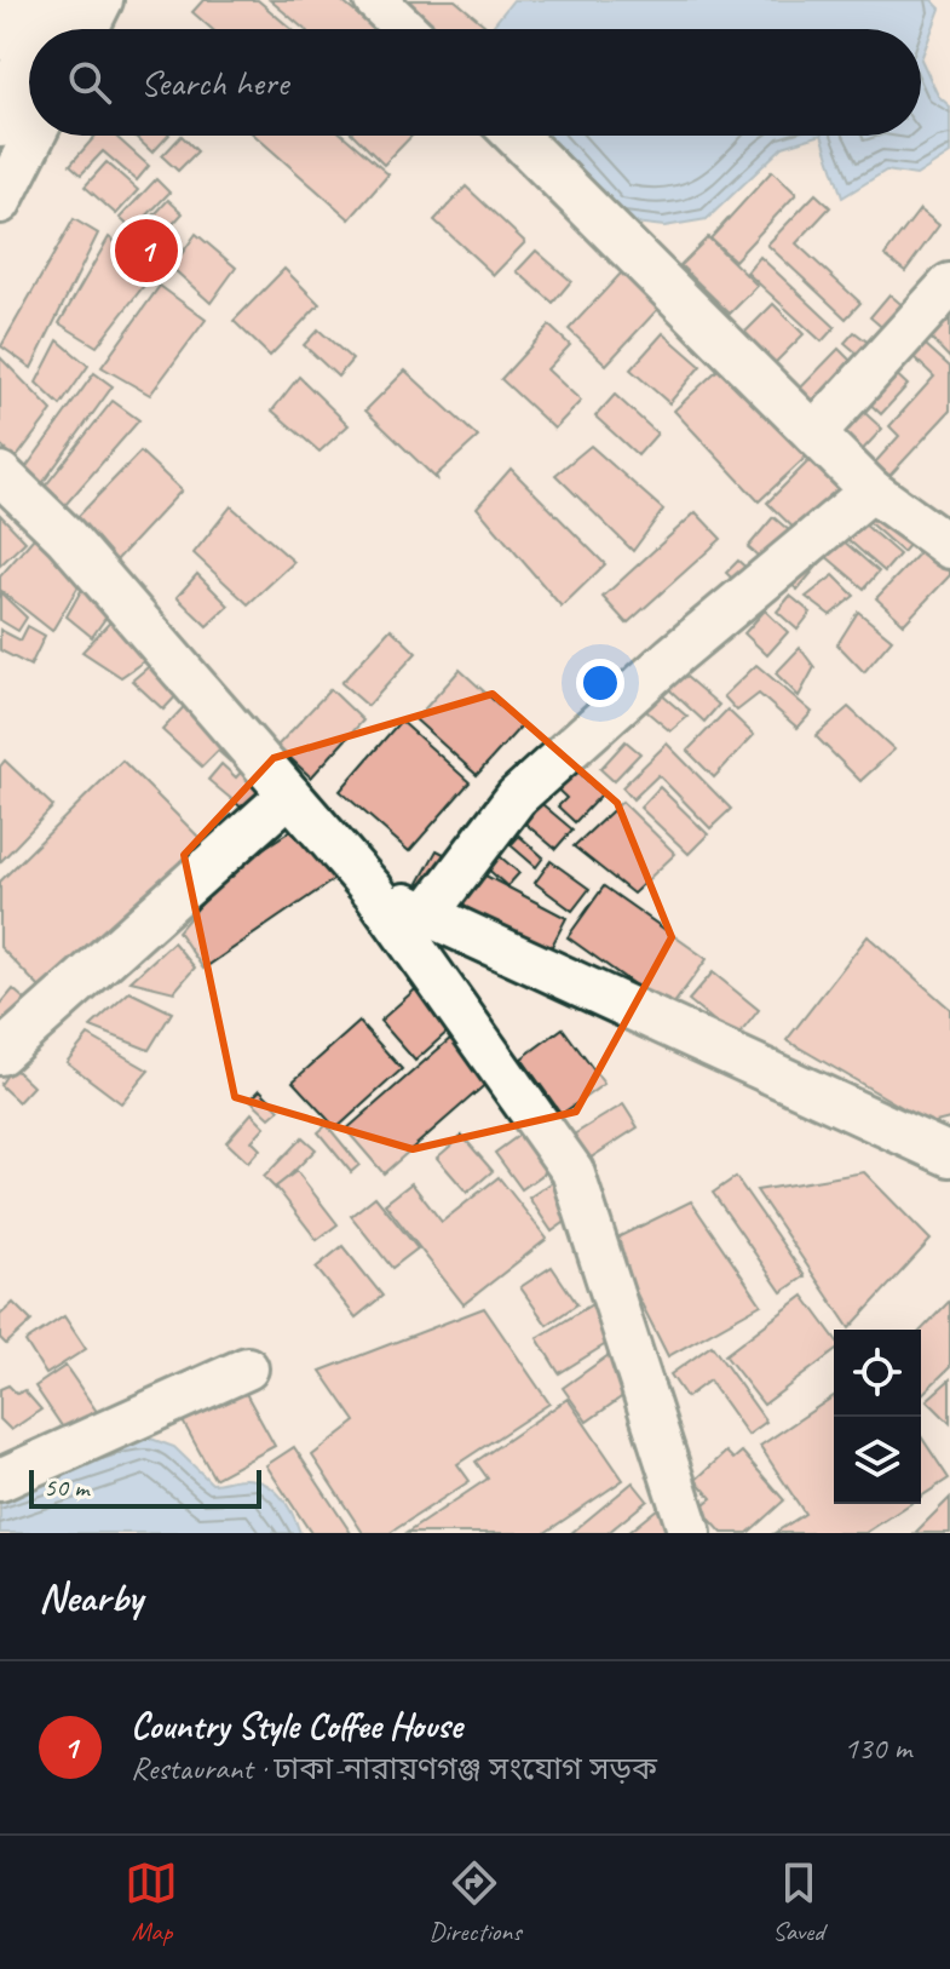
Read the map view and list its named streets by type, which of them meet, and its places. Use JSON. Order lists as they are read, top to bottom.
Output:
{
  "scale_bar": "50 m",
  "page": {
    "search": "Search here",
    "pins": "1",
    "scale": "50 m",
    "heading": "Nearby",
    "list": [
      {
        "mark": "1",
        "name": "Country Style Coffee House",
        "note": "Restaurant · ঢাকা-নারায়ণগঞ্জ সংযোগ সড়ক",
        "value": "130 m"
      }
    ],
    "nav": ["Map", "Directions", "Saved"]
  }
}
